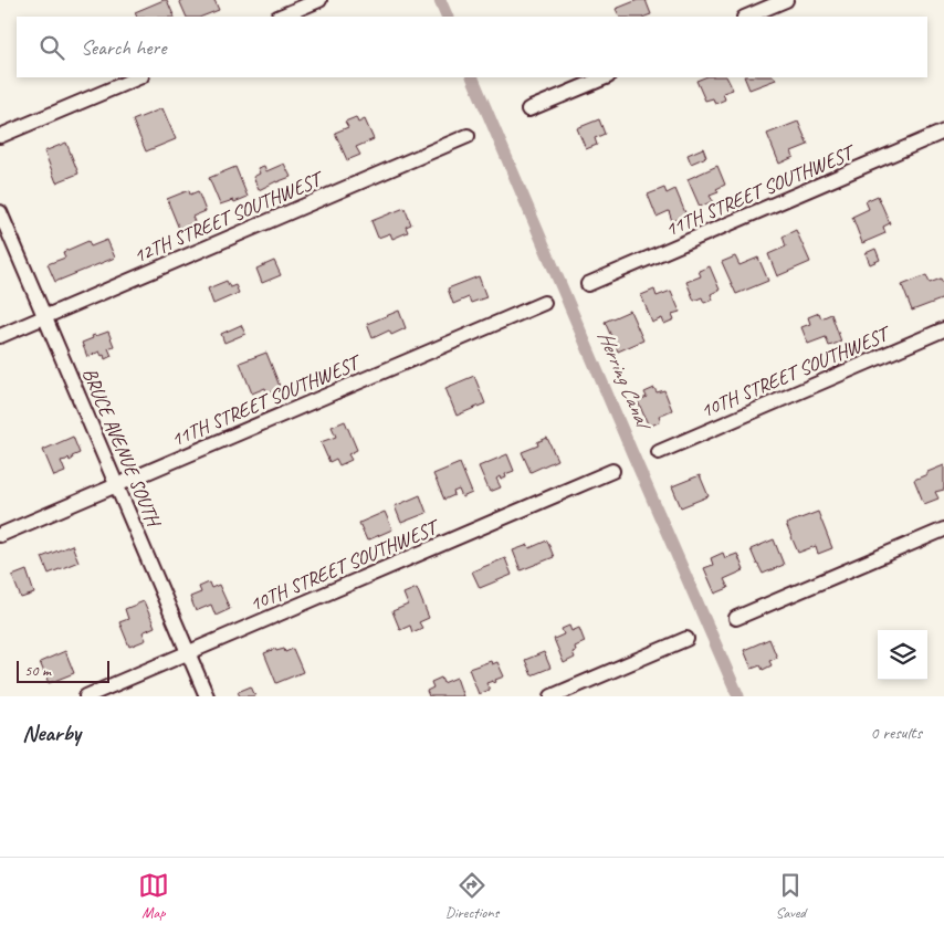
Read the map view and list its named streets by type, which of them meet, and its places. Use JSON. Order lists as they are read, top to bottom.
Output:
{
  "streets": {
    "street": [
      "11TH STREET SOUTHWEST",
      "12TH STREET SOUTHWEST",
      "10TH STREET SOUTHWEST",
      "BRUCE AVENUE SOUTH"
    ]
  },
  "crossings": [
    ["11TH STREET SOUTHWEST", "BRUCE AVENUE SOUTH"],
    ["12TH STREET SOUTHWEST", "BRUCE AVENUE SOUTH"],
    ["10TH STREET SOUTHWEST", "BRUCE AVENUE SOUTH"]
  ],
  "water": ["Herring Canal"],
  "scale_bar": "50 m",
  "page": {
    "search": "Search here",
    "scale": "50 m",
    "heading": ["Nearby", "0 results"],
    "nav": ["Map", "Directions", "Saved"]
  }
}
